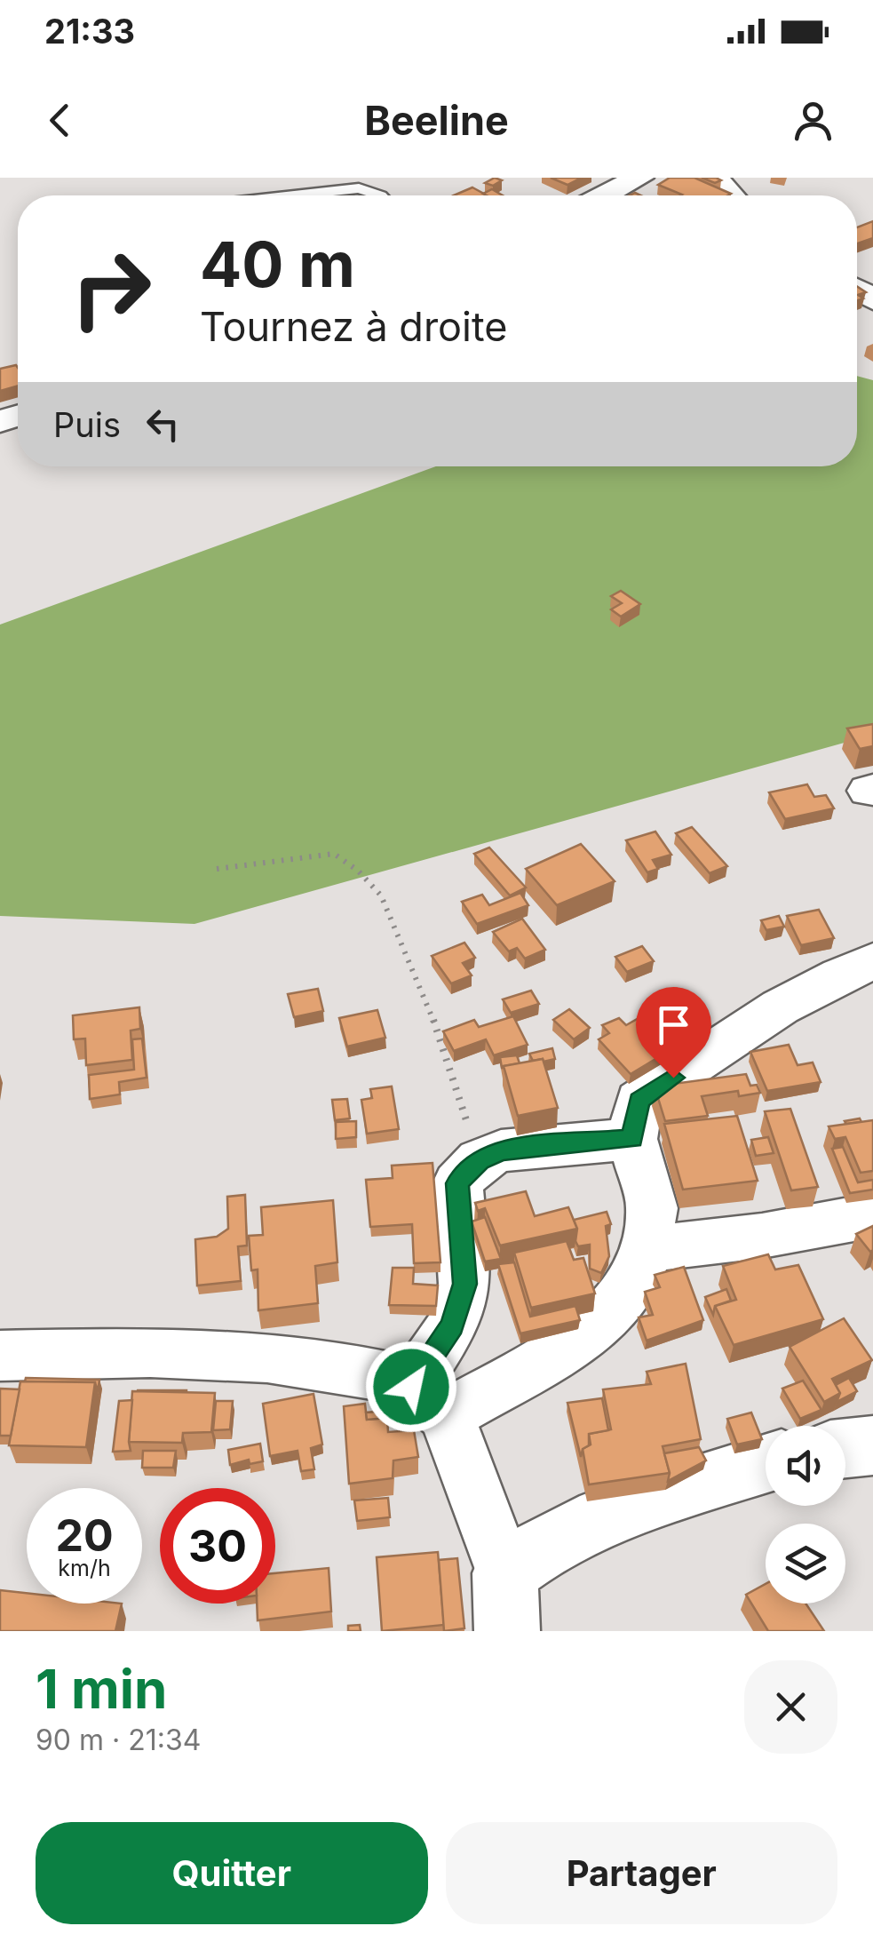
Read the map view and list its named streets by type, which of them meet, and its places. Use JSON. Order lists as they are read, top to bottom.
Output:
{
  "page": {
    "status": "21:33",
    "header": "Beeline",
    "turn": ["40 m", "Tournez à droite"],
    "then": "Puis",
    "speed": "20 km/h",
    "limit": "30",
    "heading": ["1 min", "90 m · 21:34"],
    "buttons": ["Quitter", "Partager"]
  }
}
